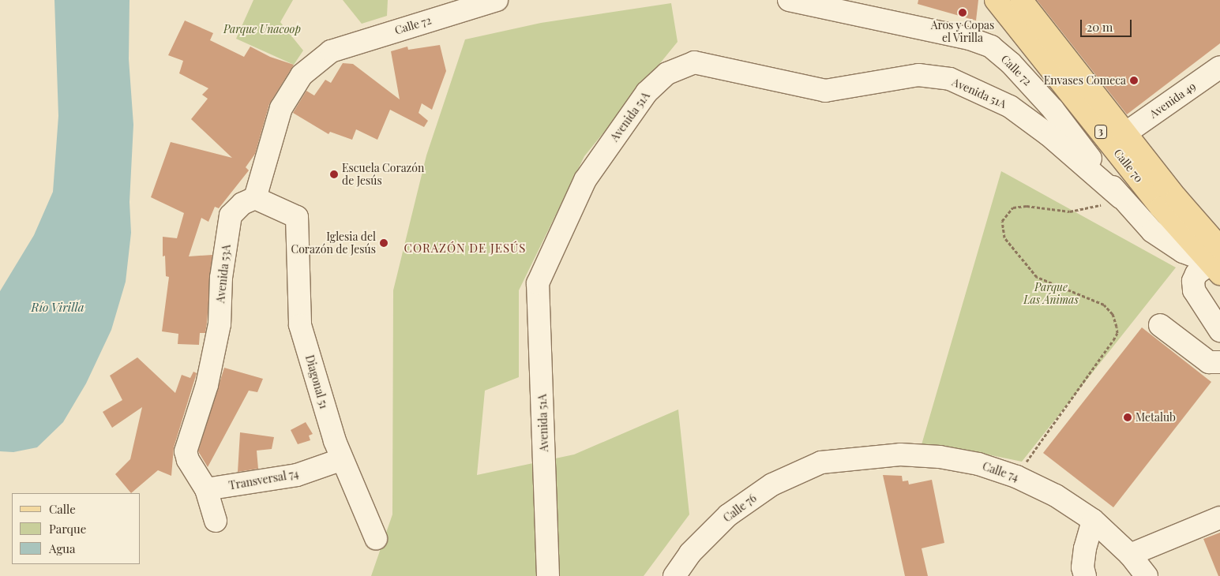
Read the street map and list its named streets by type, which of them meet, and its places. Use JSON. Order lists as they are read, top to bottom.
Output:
{
  "streets": {
    "main road": ["3", "Calle 70"],
    "street": [
      "Calle 72",
      "Avenida 51A",
      "Avenida 49",
      "Avenida 53A",
      "Diagonal 51",
      "Calle 74",
      "Transversal 74",
      "Calle 76"
    ]
  },
  "crossings": [
    ["Calle 72", "Avenida 51A"],
    ["Calle 72", "Calle 70"],
    ["Calle 72", "Avenida 53A"],
    ["Calle 72", "Diagonal 51"],
    ["Avenida 49", "Calle 70"],
    ["Avenida 53A", "Diagonal 51"],
    ["Avenida 53A", "Transversal 74"],
    ["Diagonal 51", "Transversal 74"],
    ["Calle 74", "Calle 76"]
  ],
  "districts": ["CORAZÓN DE JESÚS"],
  "water": ["Río Virilla"],
  "parks": ["Parque Unacoop", "Parque Las Ánimas"],
  "places": [
    "Aros y Copas el Virilla",
    "Envases Comeca",
    "Escuela Corazón de Jesús",
    "Iglesia del Corazón de Jesús",
    "Metalub"
  ],
  "legend": ["Calle", "Parque", "Agua"],
  "scale_bar": "20 m"
}
